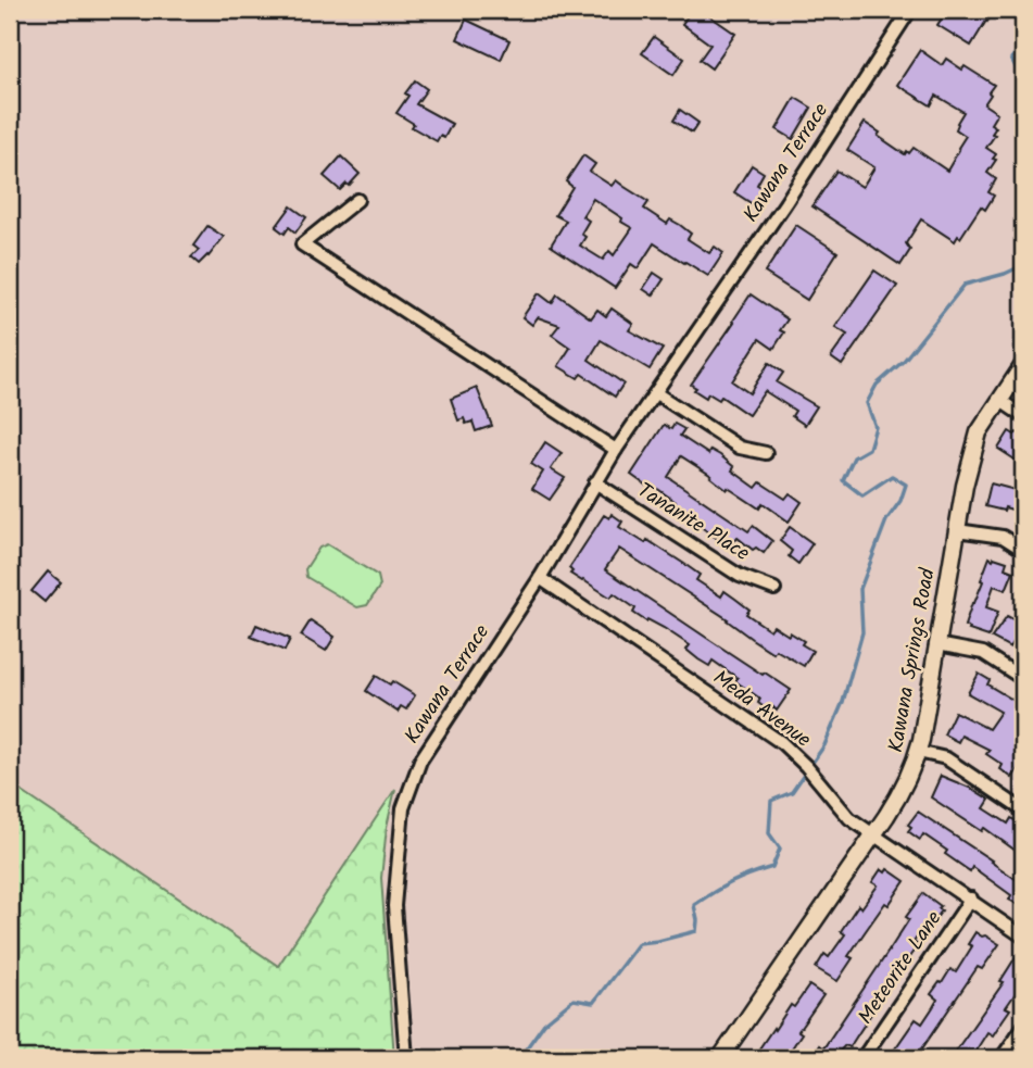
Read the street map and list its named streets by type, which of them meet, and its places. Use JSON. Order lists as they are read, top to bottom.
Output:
{
  "streets": {
    "street": [
      "Kawana Terrace",
      "Tananite Place",
      "Kawana Springs Road",
      "Meda Avenue",
      "Meteorite Lane"
    ]
  },
  "crossings": [
    ["Kawana Terrace", "Tananite Place"],
    ["Kawana Terrace", "Meda Avenue"],
    ["Kawana Springs Road", "Meda Avenue"],
    ["Meda Avenue", "Meteorite Lane"]
  ]
}
